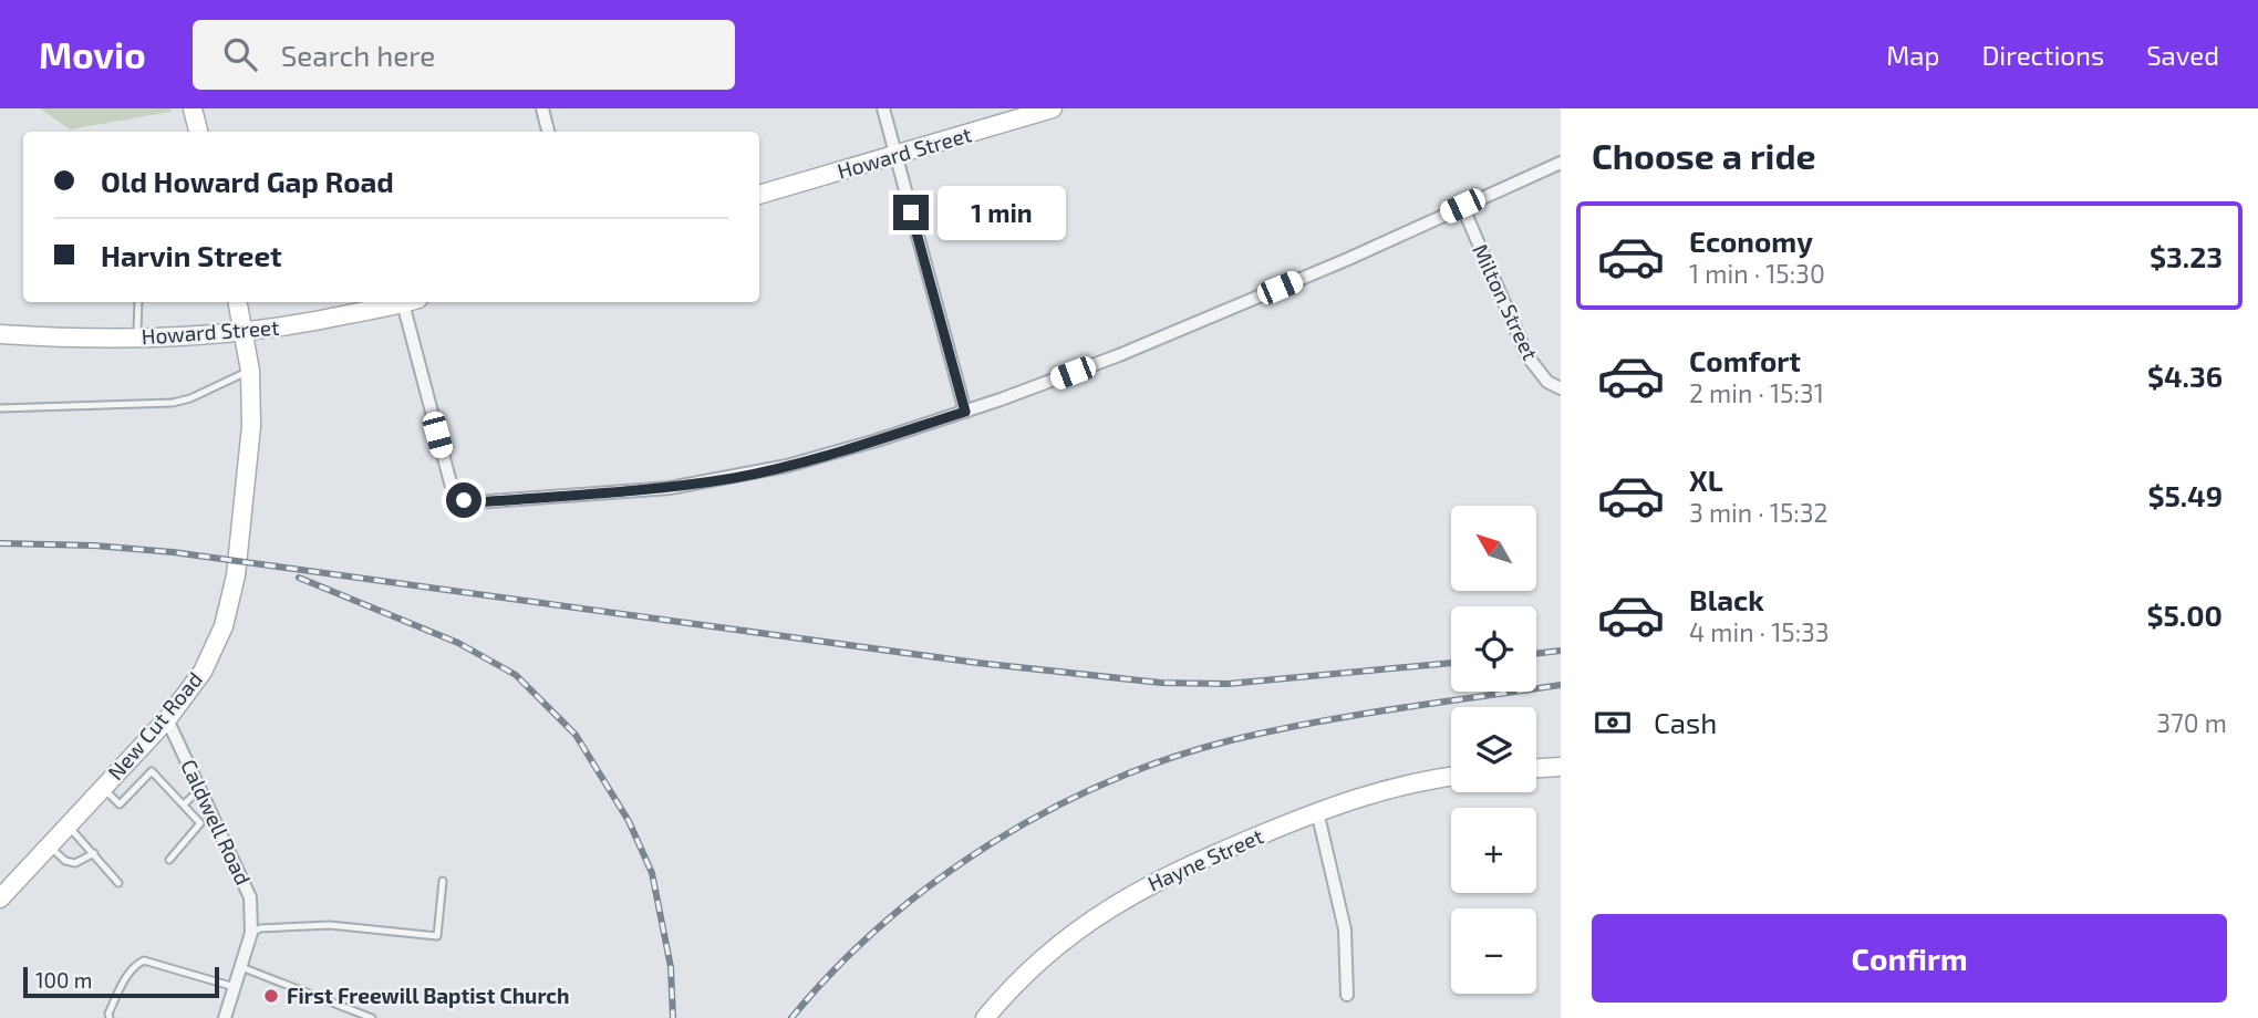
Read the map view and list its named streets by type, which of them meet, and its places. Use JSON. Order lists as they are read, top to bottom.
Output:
{
  "streets": {
    "street": [
      "Howard Street",
      "Milton Street",
      "New Cut Road",
      "Caldwell Road",
      "Hayne Street"
    ]
  },
  "crossings": [
    ["Howard Street", "New Cut Road"],
    ["New Cut Road", "Caldwell Road"]
  ],
  "places": ["First Freewill Baptist Church"],
  "scale_bar": "100 m",
  "north": "top left",
  "page": {
    "header": "Movio",
    "search": "Search here",
    "nav": ["Map", "Directions", "Saved"],
    "heading": "Choose a ride",
    "banner": ["Old Howard Gap Road", "Harvin Street"],
    "bubble": "1 min",
    "list": [
      {
        "name": "Economy",
        "note": "1 min · 15:30",
        "value": "$3.23"
      },
      {
        "name": "Comfort",
        "note": "2 min · 15:31",
        "value": "$4.36"
      },
      {
        "name": "XL",
        "note": "3 min · 15:32",
        "value": "$5.49"
      },
      {
        "name": "Black",
        "note": "4 min · 15:33",
        "value": "$5.00"
      }
    ],
    "map_buttons": ["+", "−"],
    "pay": ["Cash", "370 m"],
    "buttons": "Confirm",
    "scale": "100 m"
  }
}
